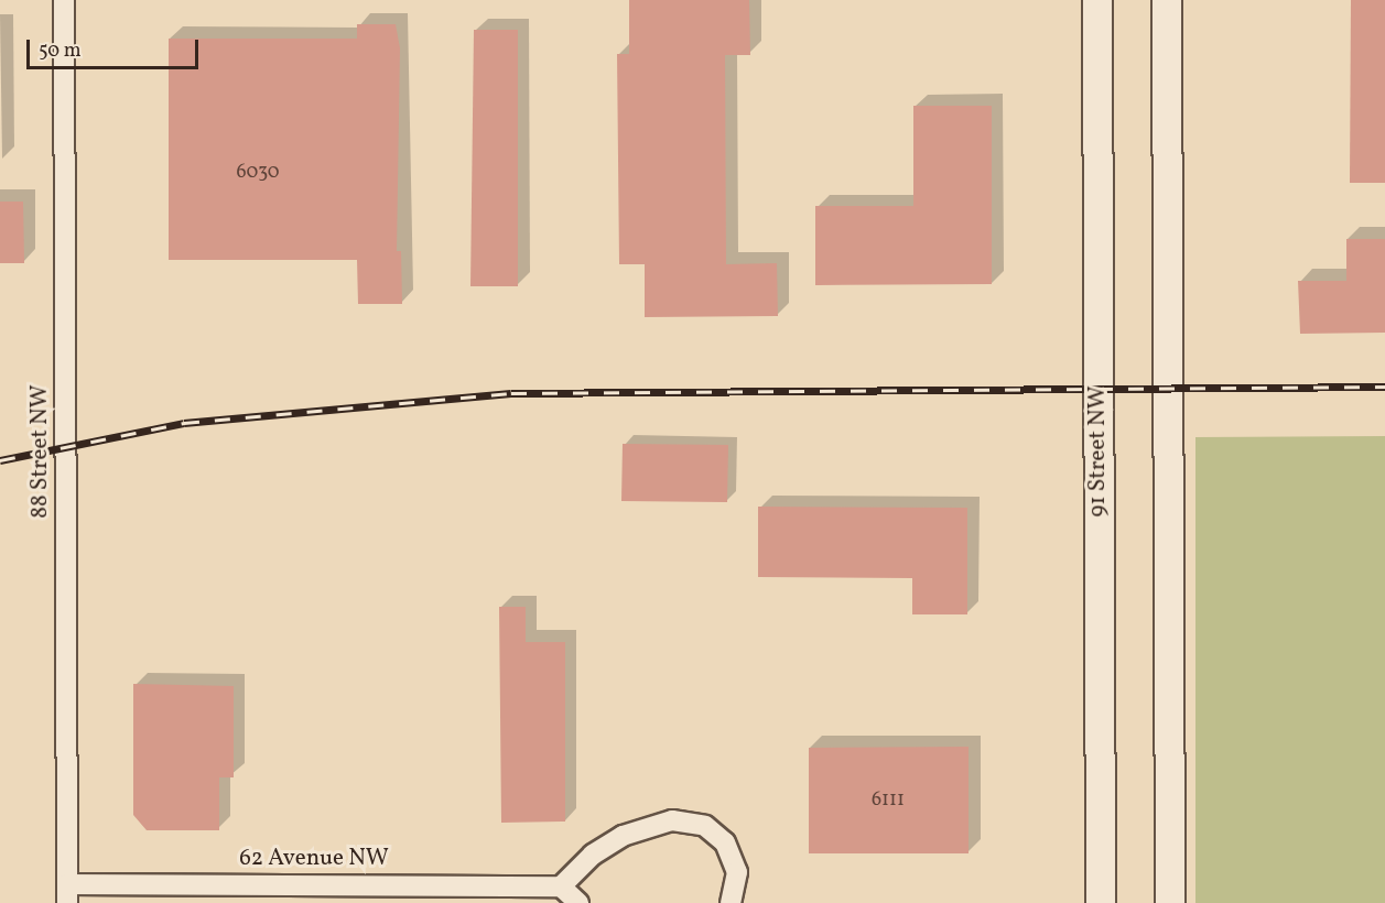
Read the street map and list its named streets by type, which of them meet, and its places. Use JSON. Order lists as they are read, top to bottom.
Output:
{
  "streets": {
    "main road": ["91 Street NW"],
    "street": ["88 Street NW", "62 Avenue NW"]
  },
  "crossings": [
    ["88 Street NW", "62 Avenue NW"]
  ],
  "house_numbers": ["6030", "6111"],
  "scale_bar": "50 m"
}
